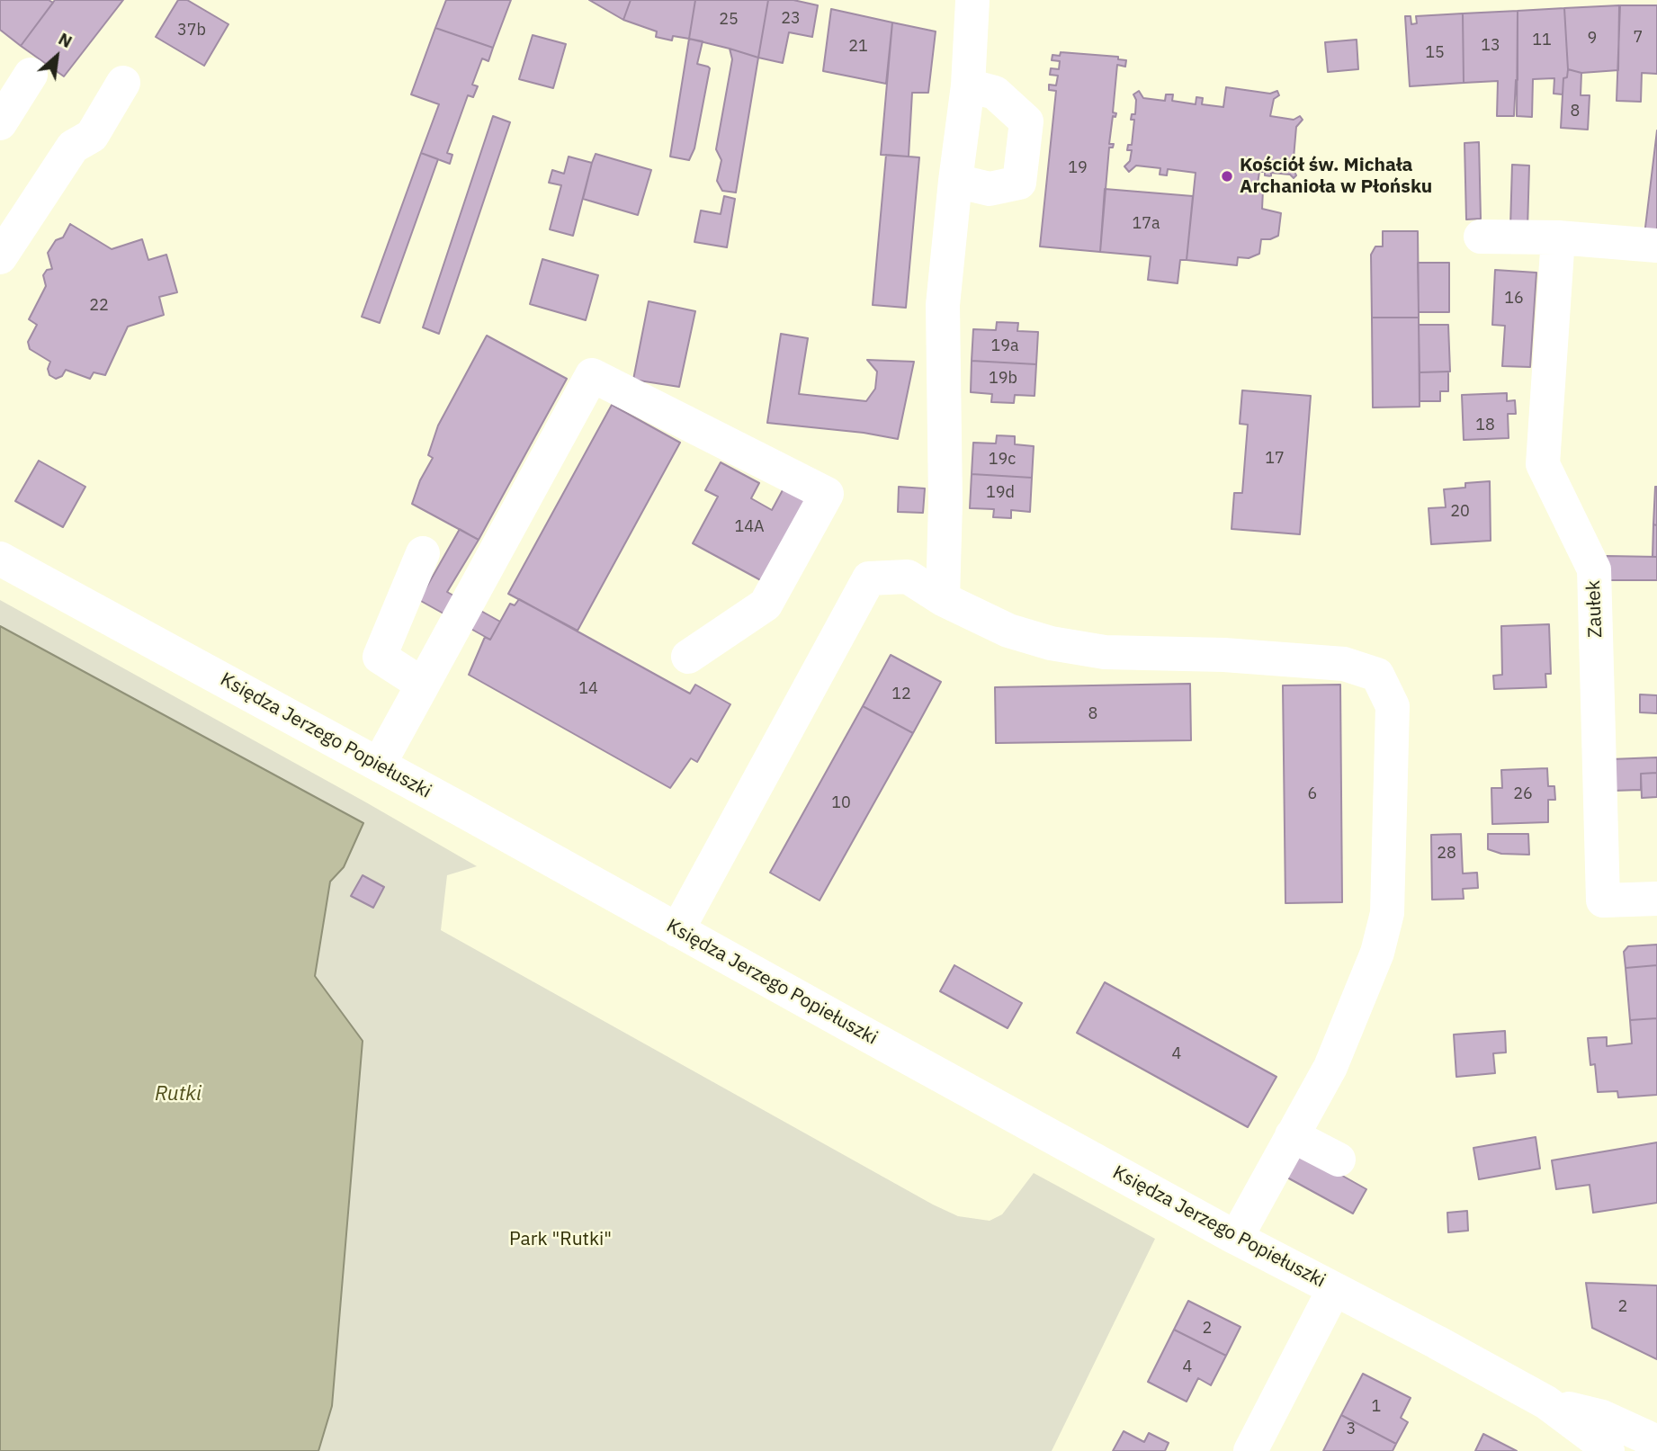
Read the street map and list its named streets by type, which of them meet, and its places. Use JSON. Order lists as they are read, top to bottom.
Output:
{
  "streets": {
    "street": ["Zaułek", "Księdza Jerzego Popiełuszki"]
  },
  "water": ["Rutki"],
  "parks": ["Park \"Rutki\""],
  "places": ["Kościół św. Michała Archanioła w Płońsku"],
  "house_numbers": [
    "23",
    "25",
    "37b",
    "7",
    "9",
    "11",
    "13",
    "21",
    "15",
    "8",
    "19",
    "17a",
    "16",
    "22",
    "19a",
    "19b",
    "18",
    "17",
    "19c",
    "19d",
    "20",
    "14A",
    "14",
    "12",
    "8",
    "6",
    "26",
    "10",
    "28",
    "4",
    "2",
    "2",
    "4",
    "1",
    "3"
  ],
  "north": "top right"
}
